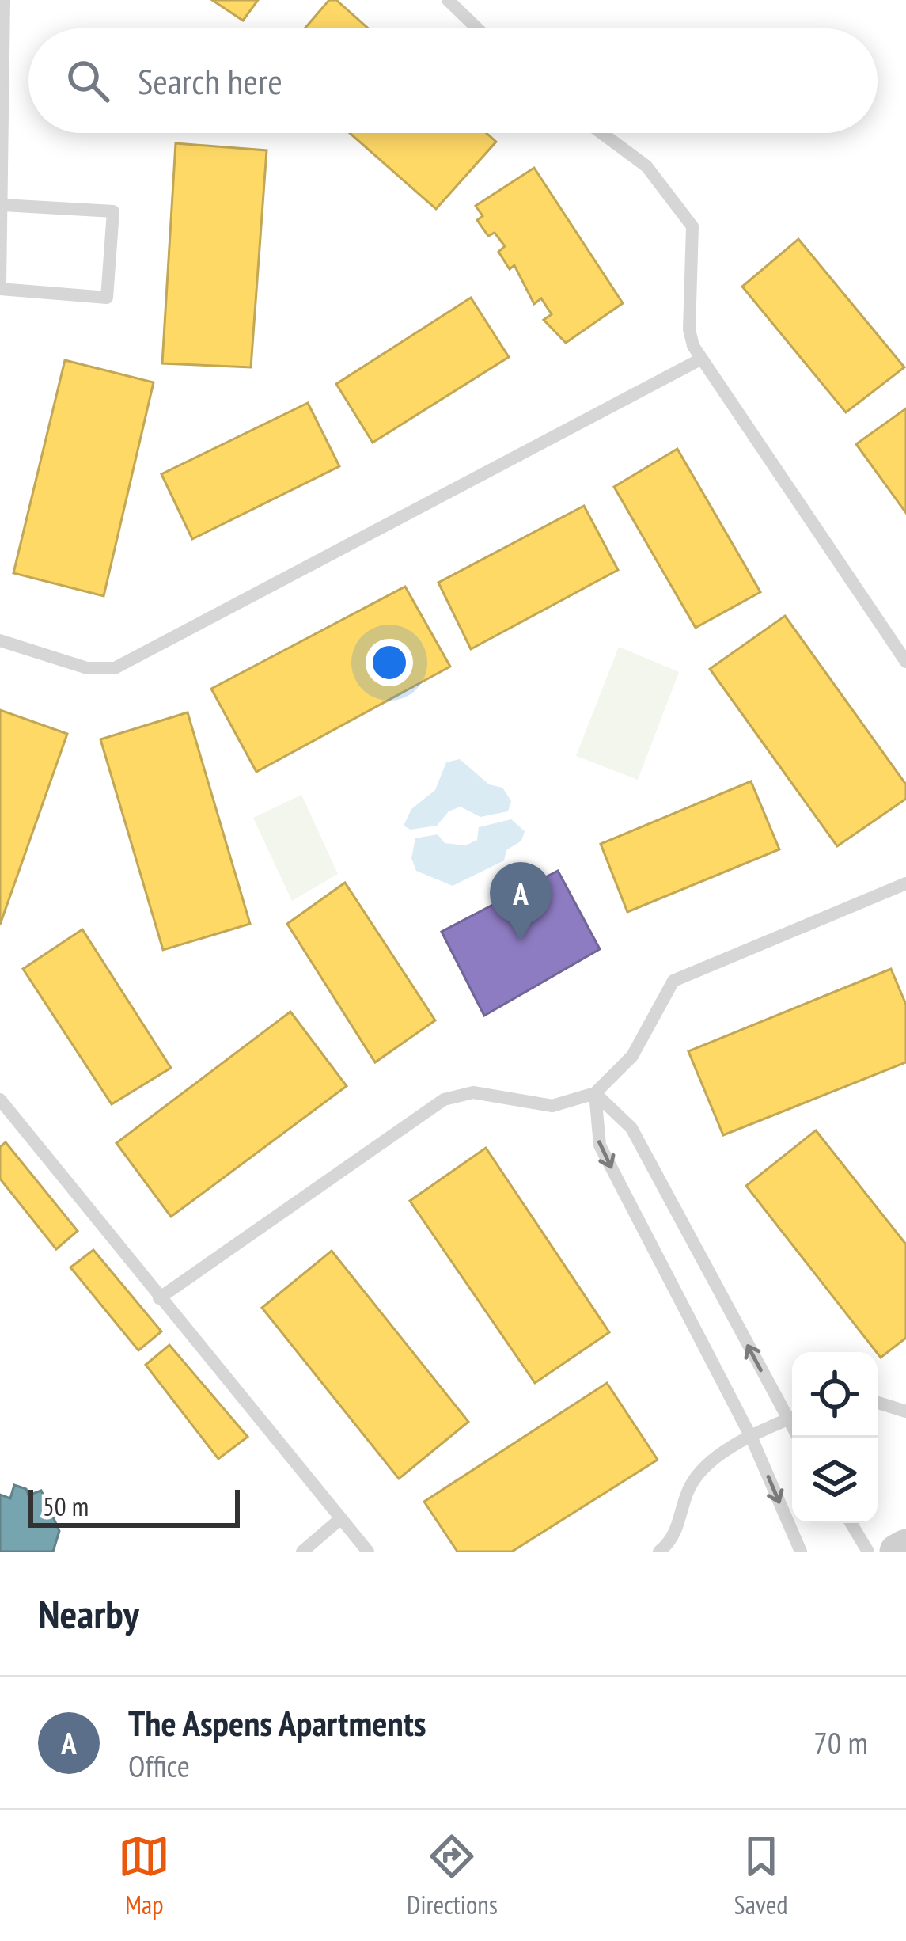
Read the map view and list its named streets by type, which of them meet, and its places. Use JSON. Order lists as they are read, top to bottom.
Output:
{
  "scale_bar": "50 m",
  "page": {
    "search": "Search here",
    "pins": "A",
    "scale": "50 m",
    "heading": "Nearby",
    "list": [
      {
        "mark": "A",
        "name": "The Aspens Apartments",
        "note": "Office",
        "value": "70 m"
      }
    ],
    "nav": ["Map", "Directions", "Saved"]
  }
}
